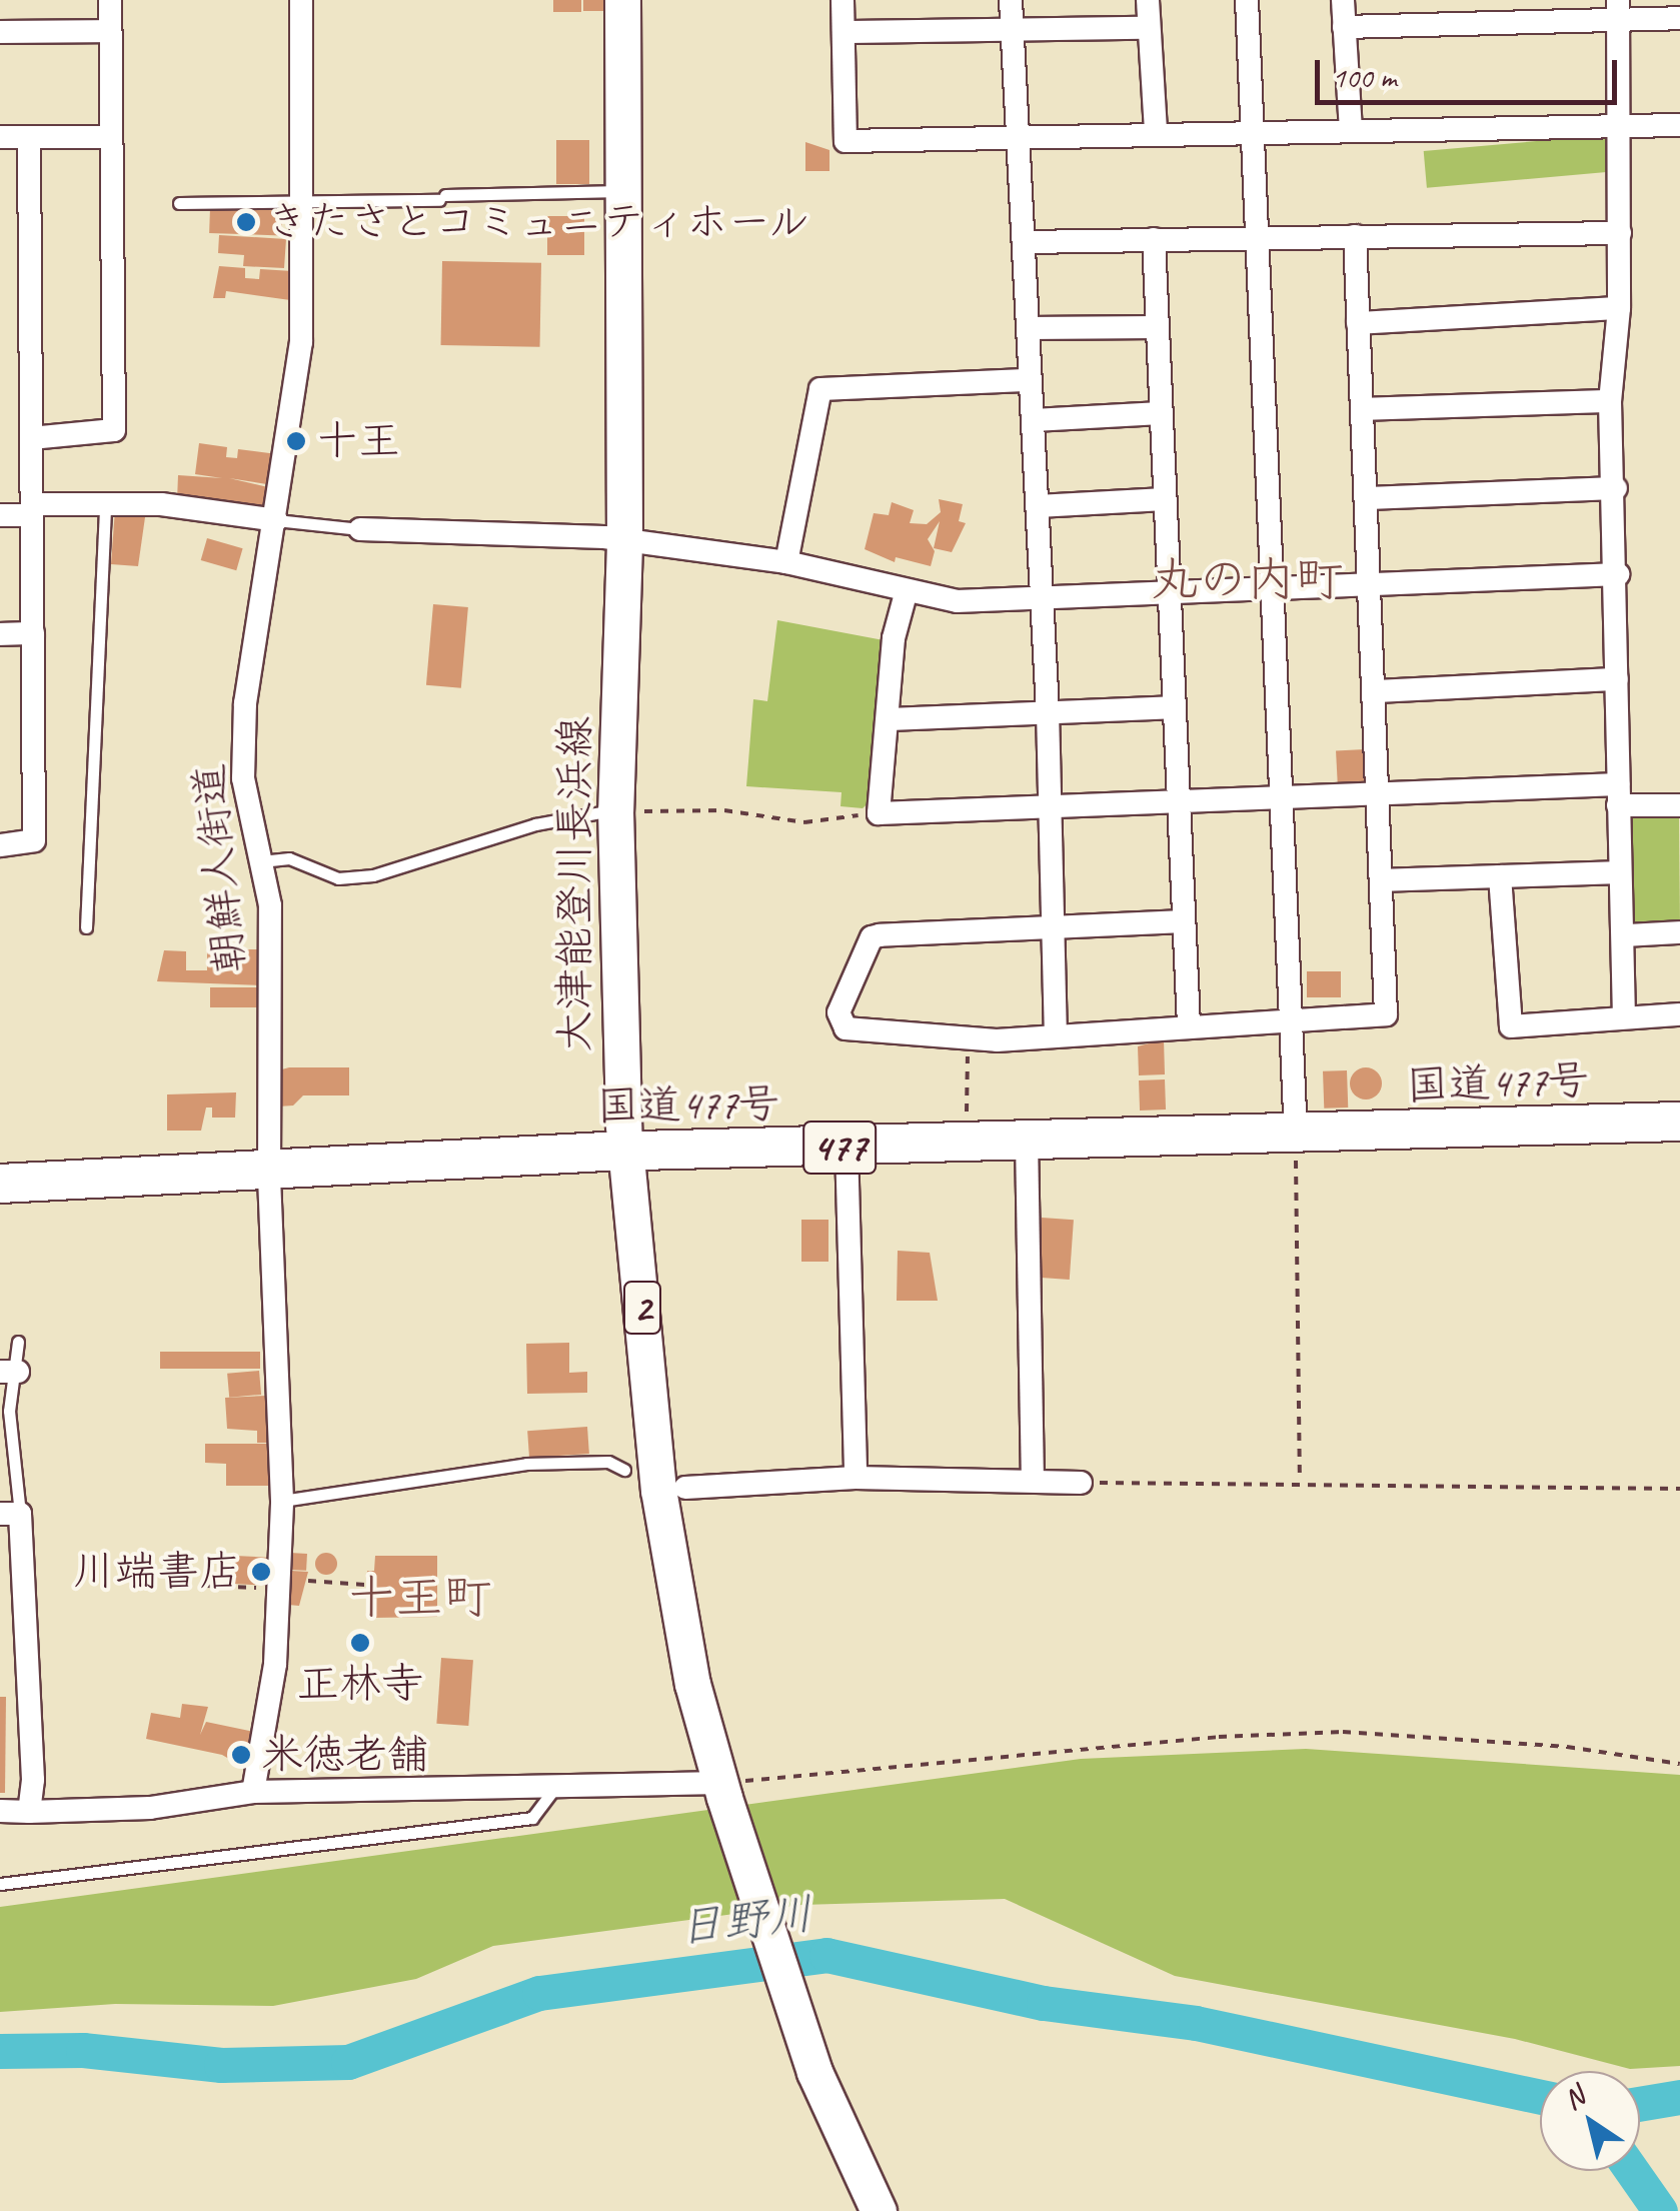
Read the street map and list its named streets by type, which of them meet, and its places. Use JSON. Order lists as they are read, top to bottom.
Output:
{
  "streets": {
    "highway": ["国道477号", "477"],
    "main road": ["大津能登川長浜線", "2"],
    "street": ["朝鮮人街道"]
  },
  "crossings": [
    ["朝鮮人街道", "国道477号"],
    ["大津能登川長浜線", "国道477号"]
  ],
  "districts": ["丸の内町", "十王町"],
  "water": ["日野川"],
  "places": [
    "きたさとコミュニティホール",
    "十王",
    "川端書店",
    "正林寺",
    "米徳老舗"
  ],
  "scale_bar": "100 m",
  "north": "top left"
}
